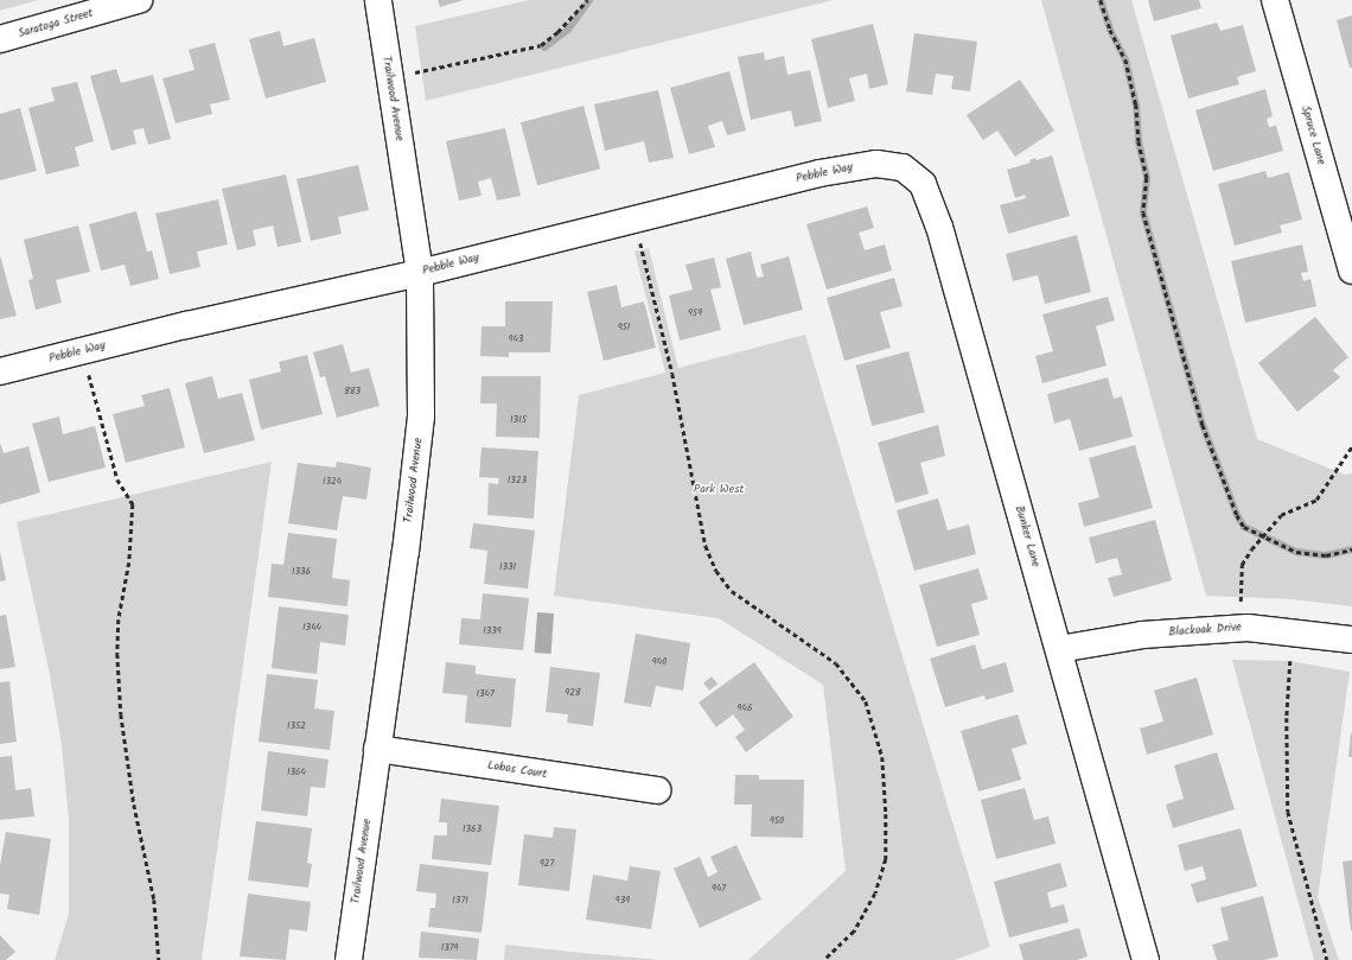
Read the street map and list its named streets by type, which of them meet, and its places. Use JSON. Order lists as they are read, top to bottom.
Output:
{
  "streets": {
    "street": [
      "Saratoga Street",
      "Trailwood Avenue",
      "Spruce Lane",
      "Pebble Way",
      "Bunker Lane",
      "Blackoak Drive",
      "Lobos Court"
    ]
  },
  "crossings": [
    ["Trailwood Avenue", "Pebble Way"],
    ["Trailwood Avenue", "Lobos Court"],
    ["Pebble Way", "Bunker Lane"],
    ["Bunker Lane", "Blackoak Drive"]
  ],
  "parks": ["Park West"],
  "house_numbers": [
    "959",
    "951",
    "943",
    "883",
    "1315",
    "1323",
    "1324",
    "1331",
    "1336",
    "1344",
    "1339",
    "940",
    "928",
    "1347",
    "946",
    "1352",
    "1364",
    "950",
    "1363",
    "927",
    "947",
    "1371",
    "939",
    "1379"
  ]
}
